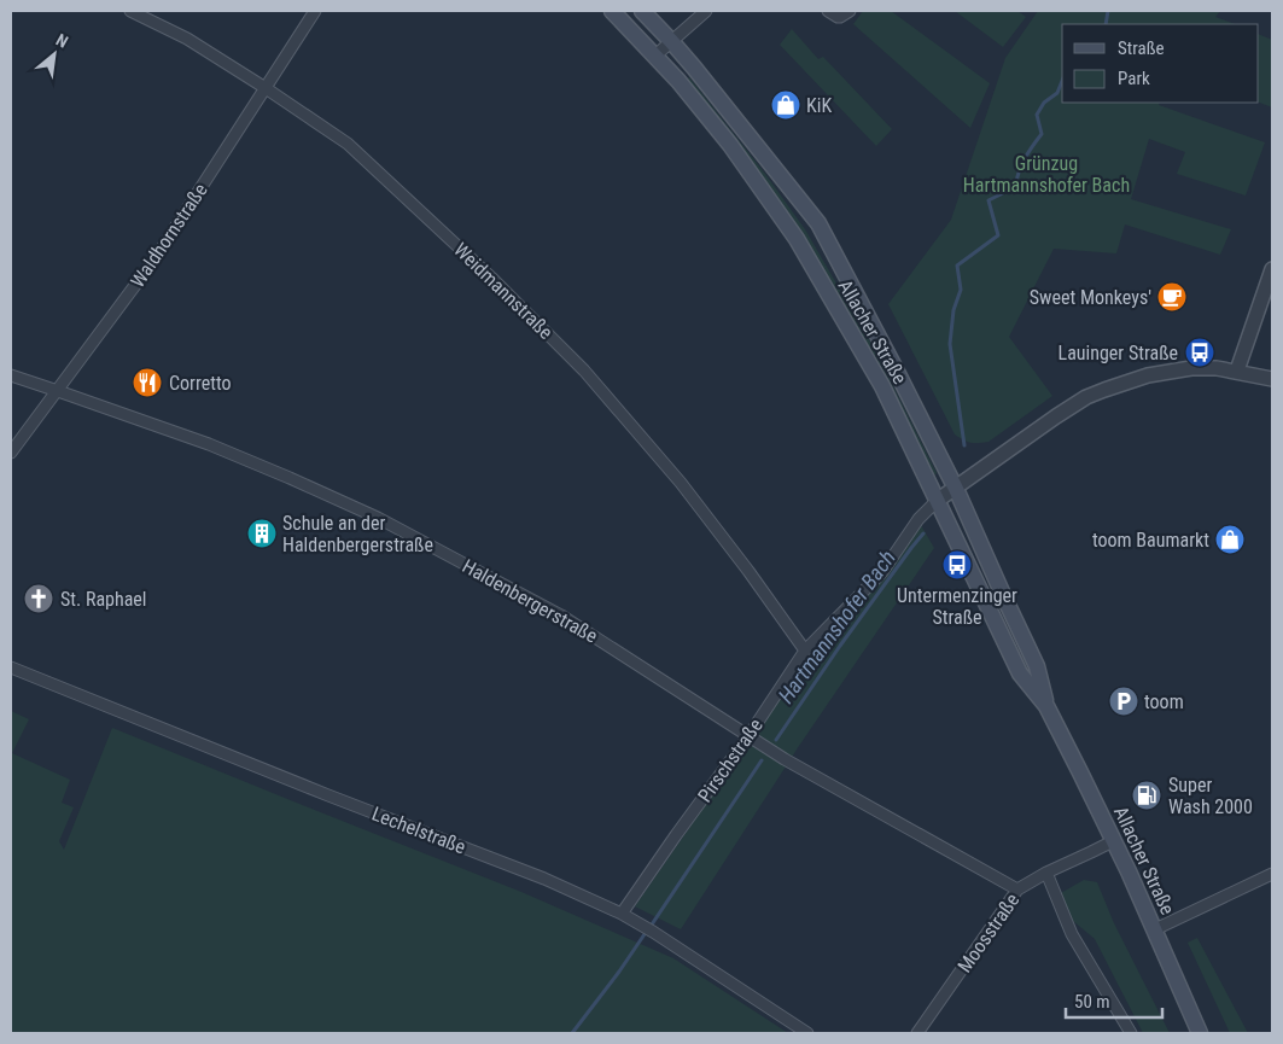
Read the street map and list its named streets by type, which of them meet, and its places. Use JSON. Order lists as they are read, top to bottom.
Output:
{
  "streets": {
    "main road": ["Allacher Straße"],
    "street": [
      "Waldhornstraße",
      "Weidmannstraße",
      "Haldenbergerstraße",
      "Pirschstraße",
      "Lechelstraße",
      "Moosstraße"
    ]
  },
  "crossings": [
    ["Waldhornstraße", "Weidmannstraße"],
    ["Waldhornstraße", "Haldenbergerstraße"],
    ["Weidmannstraße", "Pirschstraße"],
    ["Allacher Straße", "Pirschstraße"],
    ["Allacher Straße", "Moosstraße"],
    ["Haldenbergerstraße", "Pirschstraße"],
    ["Haldenbergerstraße", "Moosstraße"],
    ["Pirschstraße", "Lechelstraße"]
  ],
  "water": ["Hartmannshofer Bach"],
  "parks": ["Grünzug Hartmannshofer Bach"],
  "places": {
    "shop": ["KiK", "toom Baumarkt"],
    "cafe": ["Sweet Monkeys'"],
    "bus stop": ["Lauinger Straße", "Untermenzinger Straße"],
    "restaurant": ["Corretto"],
    "building": ["Schule an der Haldenbergerstraße"],
    "church": ["St. Raphael"],
    "parking": ["toom"],
    "fuel station": ["Super Wash 2000"]
  },
  "legend": ["Straße", "Park"],
  "scale_bar": "50 m",
  "north": "top right"
}
